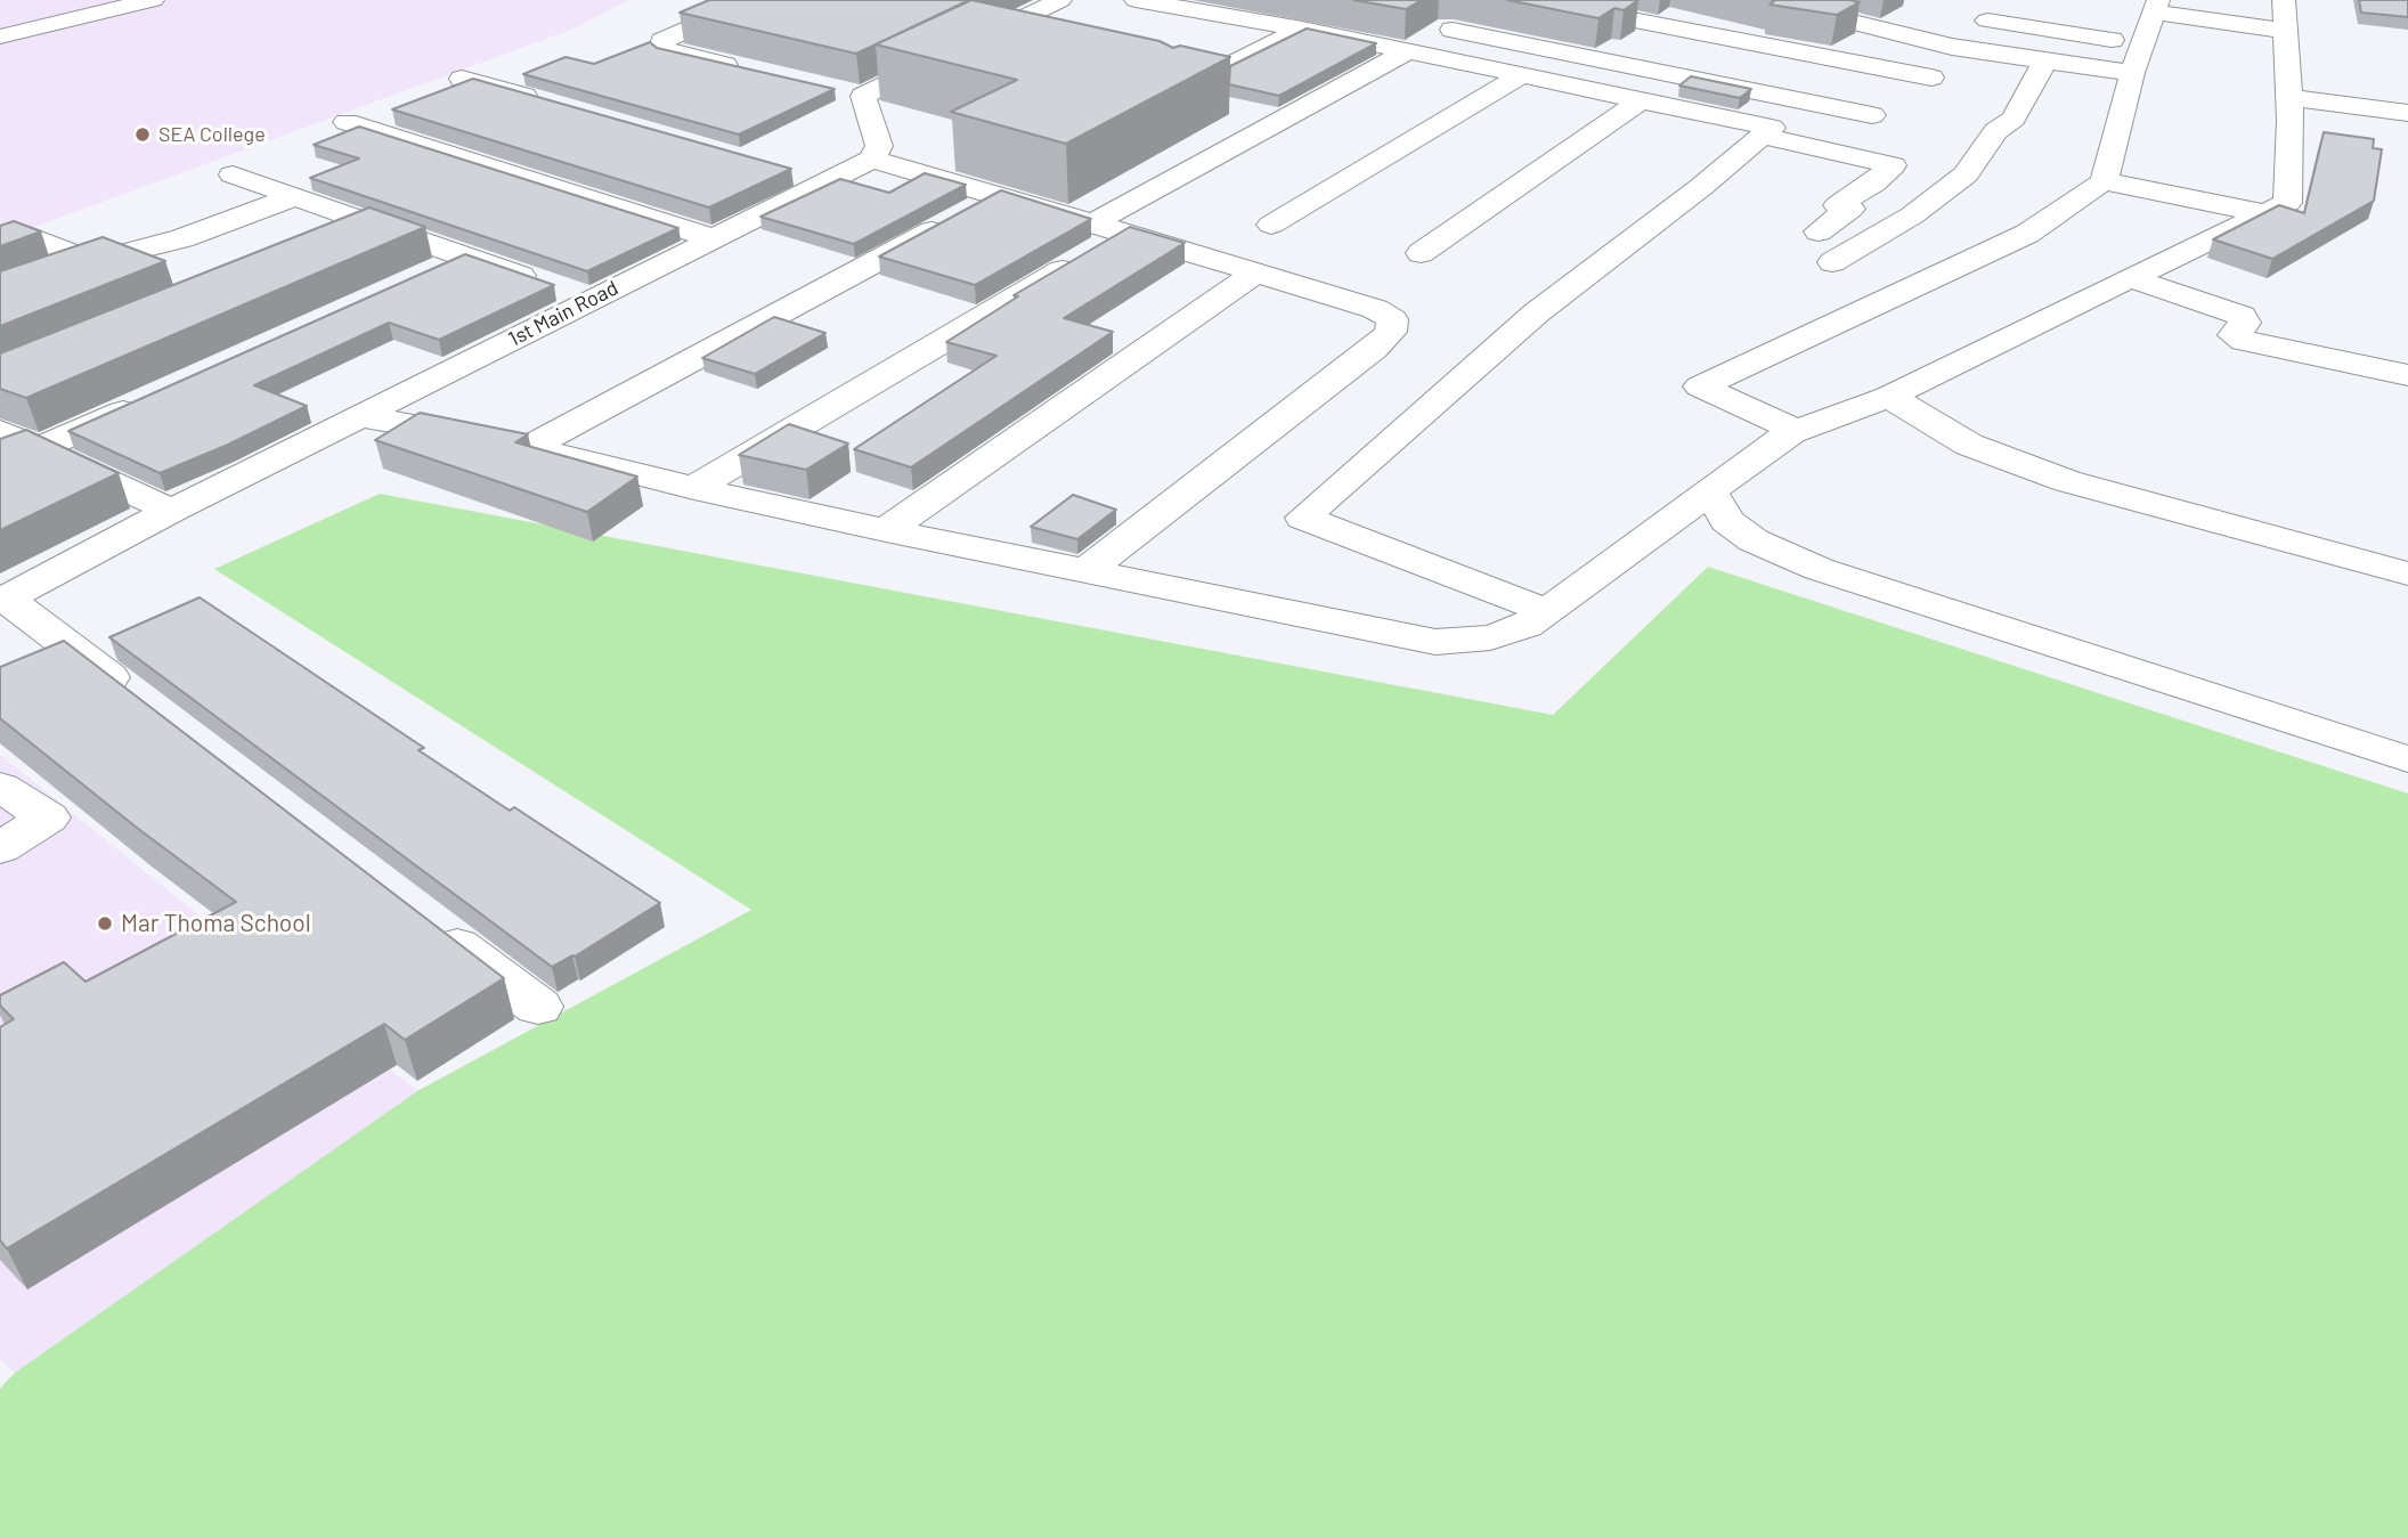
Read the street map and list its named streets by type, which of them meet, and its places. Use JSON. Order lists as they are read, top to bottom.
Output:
{
  "streets": {
    "street": ["1st Main Road"]
  },
  "places": ["SEA College", "Mar Thoma School"]
}
